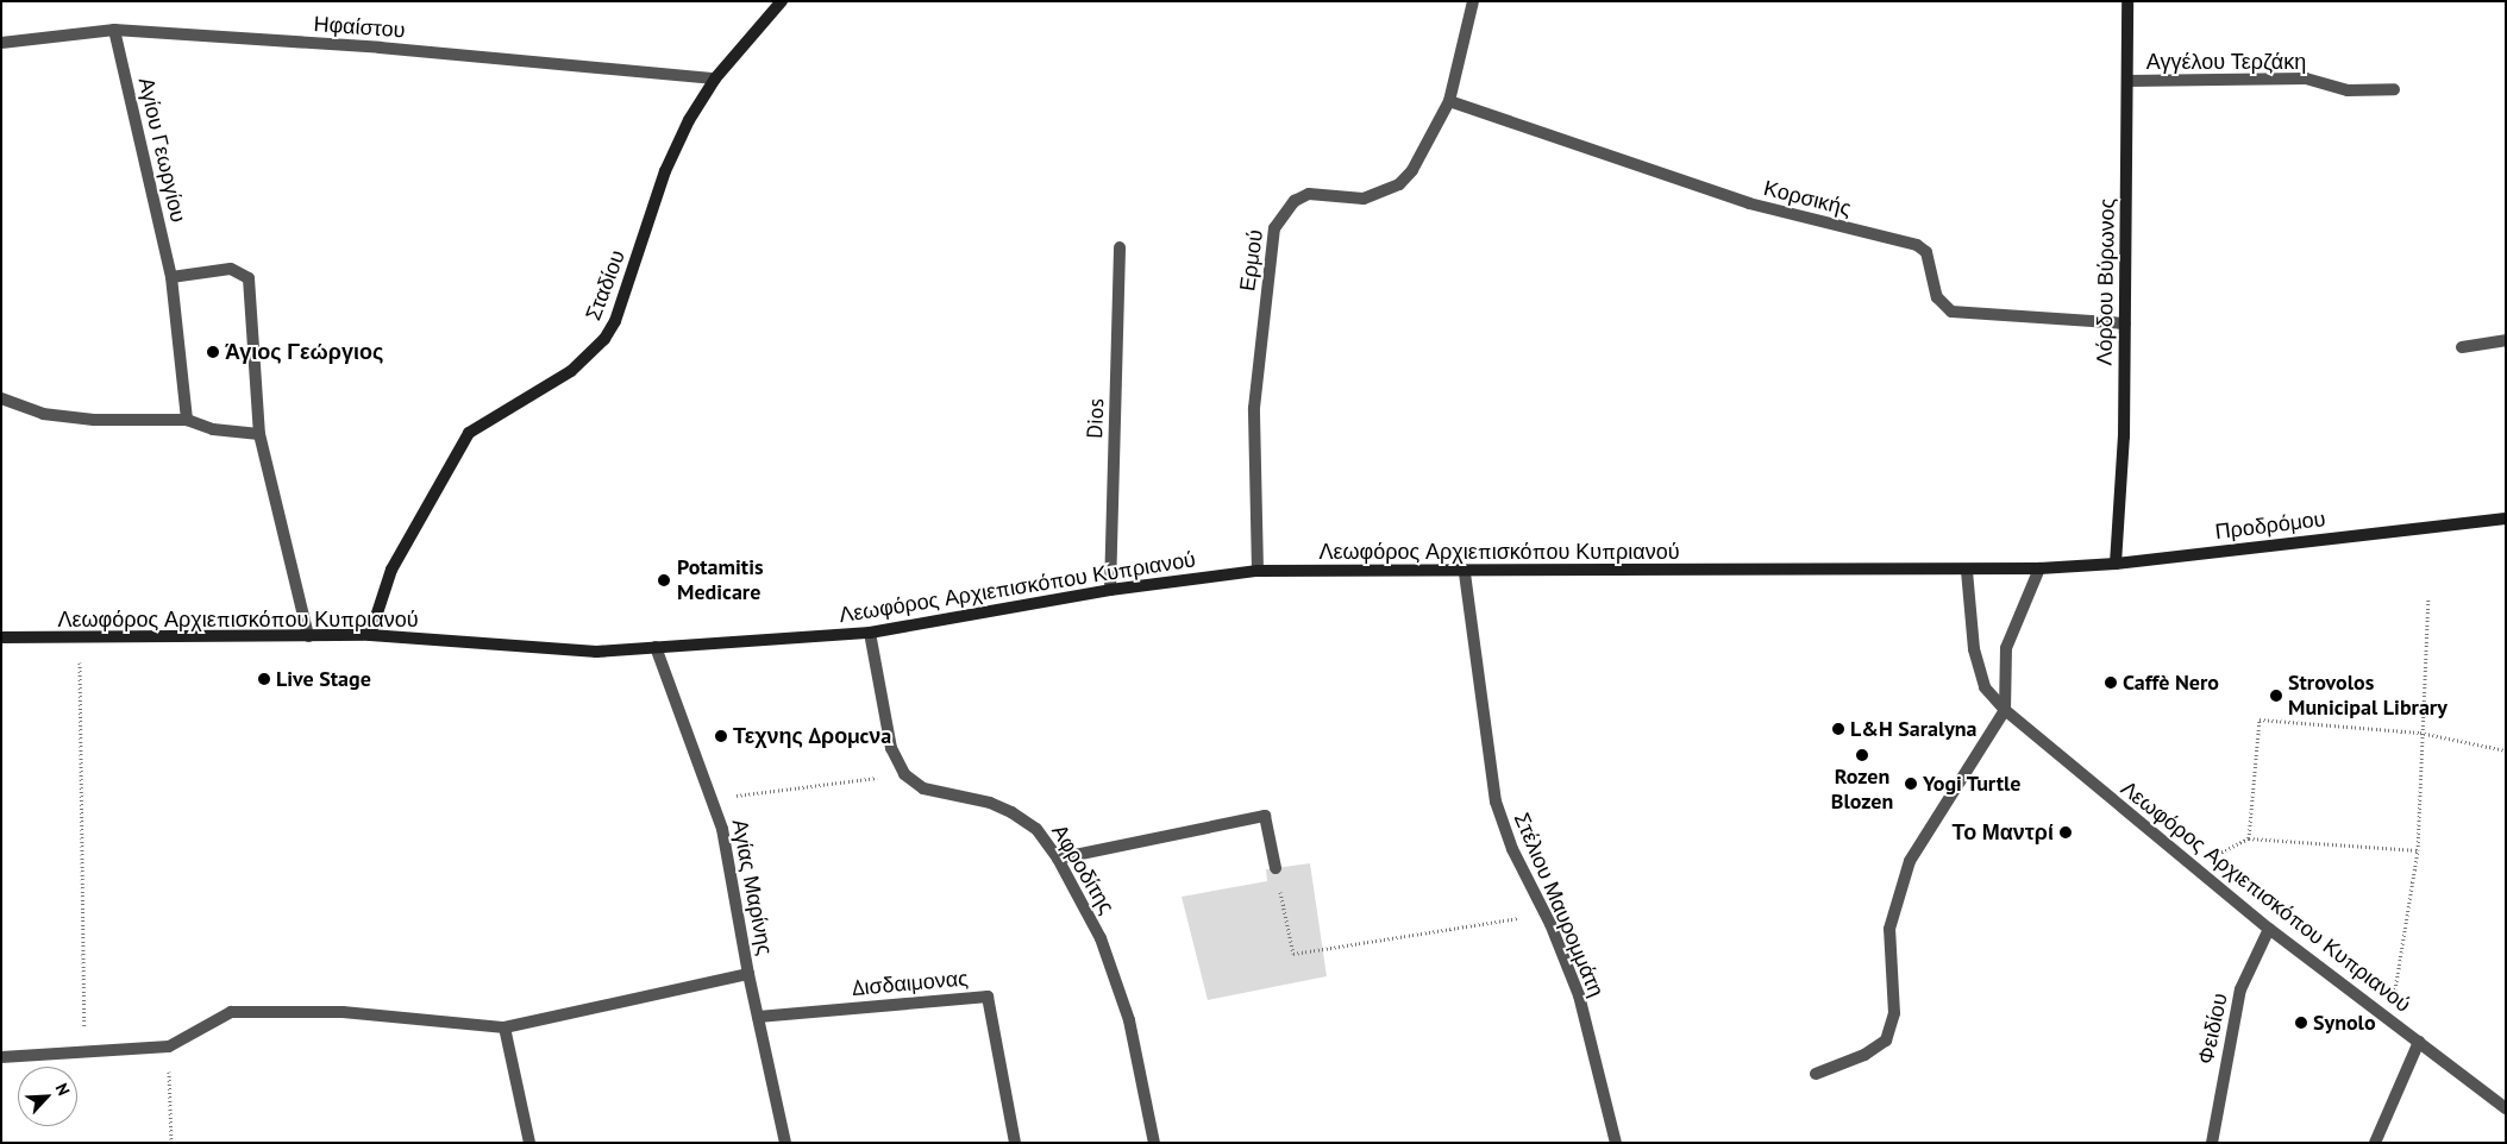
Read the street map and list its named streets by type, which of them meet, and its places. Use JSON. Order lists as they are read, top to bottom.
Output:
{
  "streets": {
    "main road": [
      "Λόρδου Βύρωνος",
      "Σταδίου",
      "Προδρόμου",
      "Λεωφόρος Αρχιεπισκόπου Κυπριανού"
    ],
    "street": [
      "Ηφαίστου",
      "Αγγέλου Τερζάκη",
      "Αγίου Γεωργίου",
      "Κορσικής",
      "Ερμού",
      "Dios",
      "Αφροδίτης",
      "Αγίας Μαρίνης",
      "Στέλιου Μαυρομμάτη",
      "Δισδαιμονας",
      "Φειδίου"
    ]
  },
  "crossings": [
    ["Ηφαίστου", "Αγίου Γεωργίου"],
    ["Ηφαίστου", "Σταδίου"],
    ["Αγγέλου Τερζάκη", "Λόρδου Βύρωνος"],
    ["Κορσικής", "Ερμού"],
    ["Κορσικής", "Λόρδου Βύρωνος"],
    ["Ερμού", "Λεωφόρος Αρχιεπισκόπου Κυπριανού"],
    ["Λόρδου Βύρωνος", "Προδρόμου"],
    ["Σταδίου", "Λεωφόρος Αρχιεπισκόπου Κυπριανού"],
    ["Dios", "Λεωφόρος Αρχιεπισκόπου Κυπριανού"],
    ["Προδρόμου", "Λεωφόρος Αρχιεπισκόπου Κυπριανού"],
    ["Λεωφόρος Αρχιεπισκόπου Κυπριανού", "Αγίας Μαρίνης"],
    ["Λεωφόρος Αρχιεπισκόπου Κυπριανού", "Στέλιου Μαυρομμάτη"],
    ["Λεωφόρος Αρχιεπισκόπου Κυπριανού", "Φειδίου"],
    ["Αγίας Μαρίνης", "Δισδαιμονας"]
  ],
  "places": [
    "Άγιος Γεώργιος",
    "Potamitis Medicare",
    "Live Stage",
    "Caffè Nero",
    "Strovolos Municipal Library",
    "L&H Saralyna",
    "Τεχνης Δρομcνa",
    "Rozen Blozen",
    "Yogi Turtle",
    "Το Μαντρί",
    "Synolo"
  ],
  "north": "top right"
}
